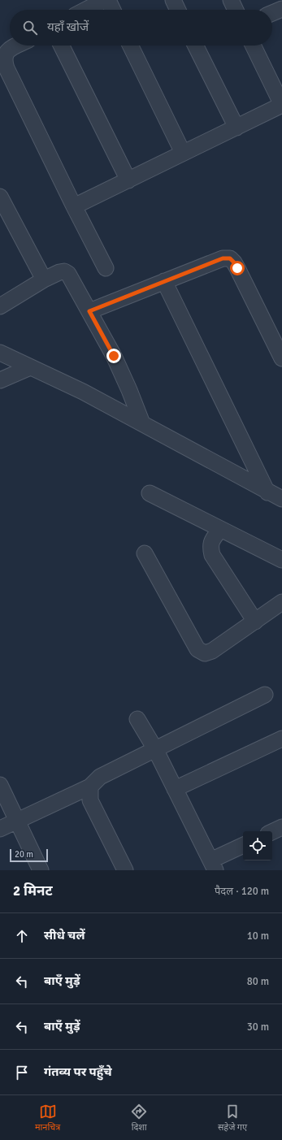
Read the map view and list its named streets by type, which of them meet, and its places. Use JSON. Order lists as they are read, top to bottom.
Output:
{
  "scale_bar": "20 m",
  "page": {
    "search": "यहाँ खोजें",
    "scale": "20 m",
    "heading": ["2 मिनट", "पैदल · 120 m"],
    "list": [
      ["सीधे चलें", "10 m"],
      ["बाएँ मुड़ें", "80 m"],
      ["बाएँ मुड़ें", "30 m"],
      "गंतव्य पर पहुँचे"
    ],
    "nav": ["मानचित्र", "दिशा", "सहेजे गए"]
  }
}
